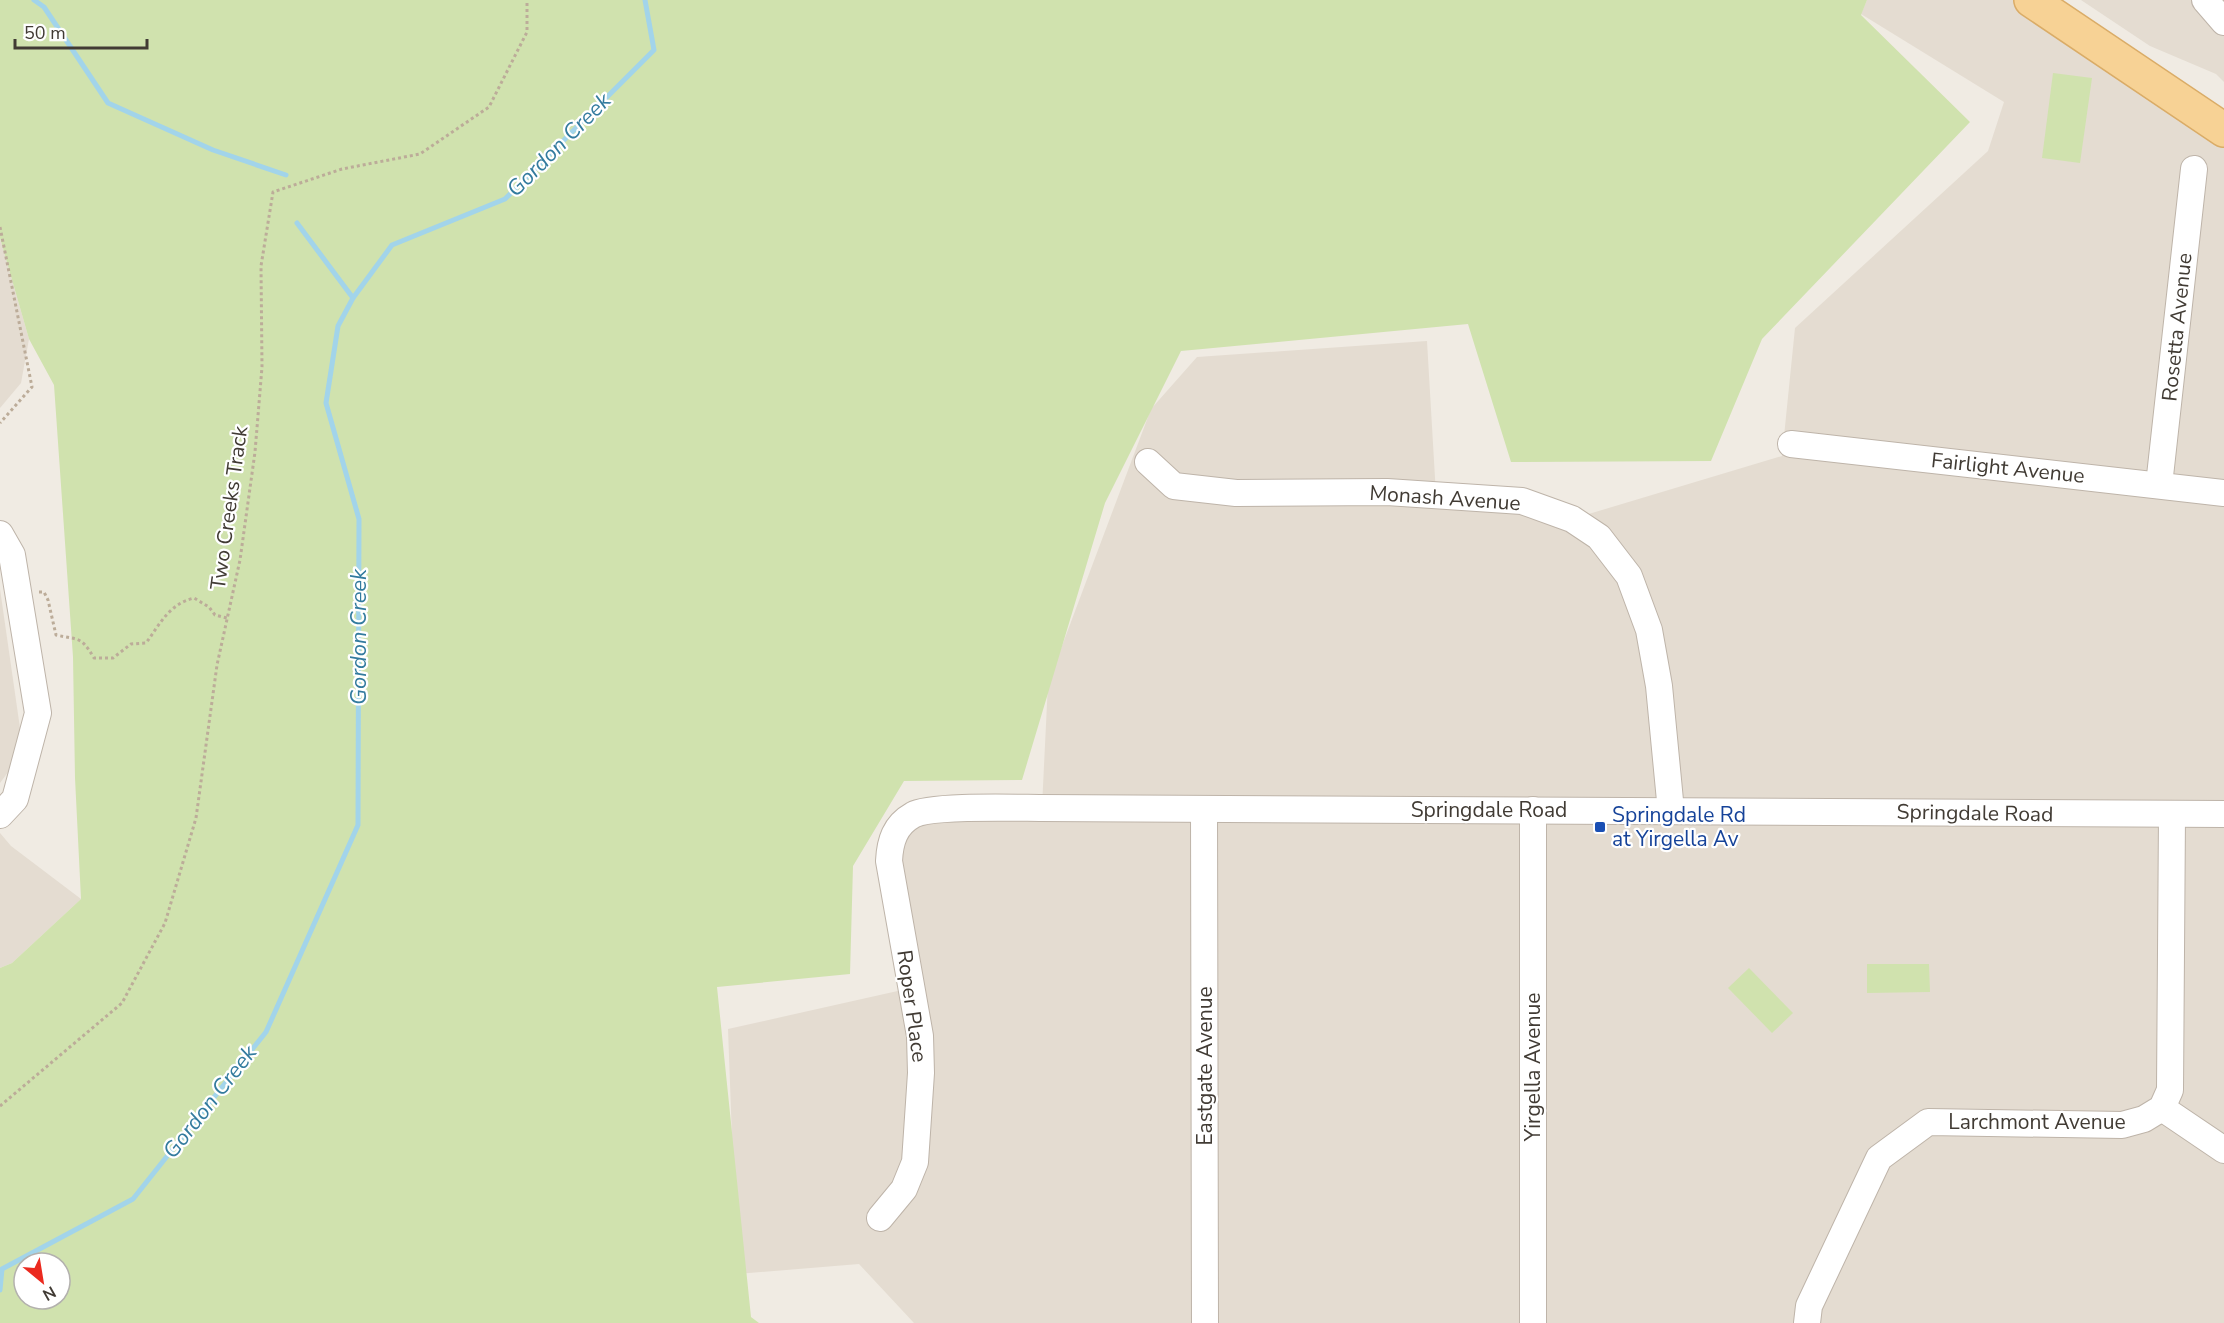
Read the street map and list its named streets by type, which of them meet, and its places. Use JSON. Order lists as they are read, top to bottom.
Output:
{
  "streets": {
    "street": [
      "Rosetta Avenue",
      "Fairlight Avenue",
      "Monash Avenue",
      "Springdale Road",
      "Roper Place",
      "Eastgate Avenue",
      "Yirgella Avenue",
      "Larchmont Avenue"
    ],
    "path": ["Two Creeks Track"]
  },
  "crossings": [
    ["Rosetta Avenue", "Fairlight Avenue"],
    ["Monash Avenue", "Springdale Road"],
    ["Springdale Road", "Roper Place"],
    ["Springdale Road", "Eastgate Avenue"],
    ["Springdale Road", "Yirgella Avenue"]
  ],
  "water": ["Gordon Creek"],
  "places": {
    "transit": ["Springdale Rd at Yirgella Av"]
  },
  "scale_bar": "50 m",
  "north": "bottom right"
}
